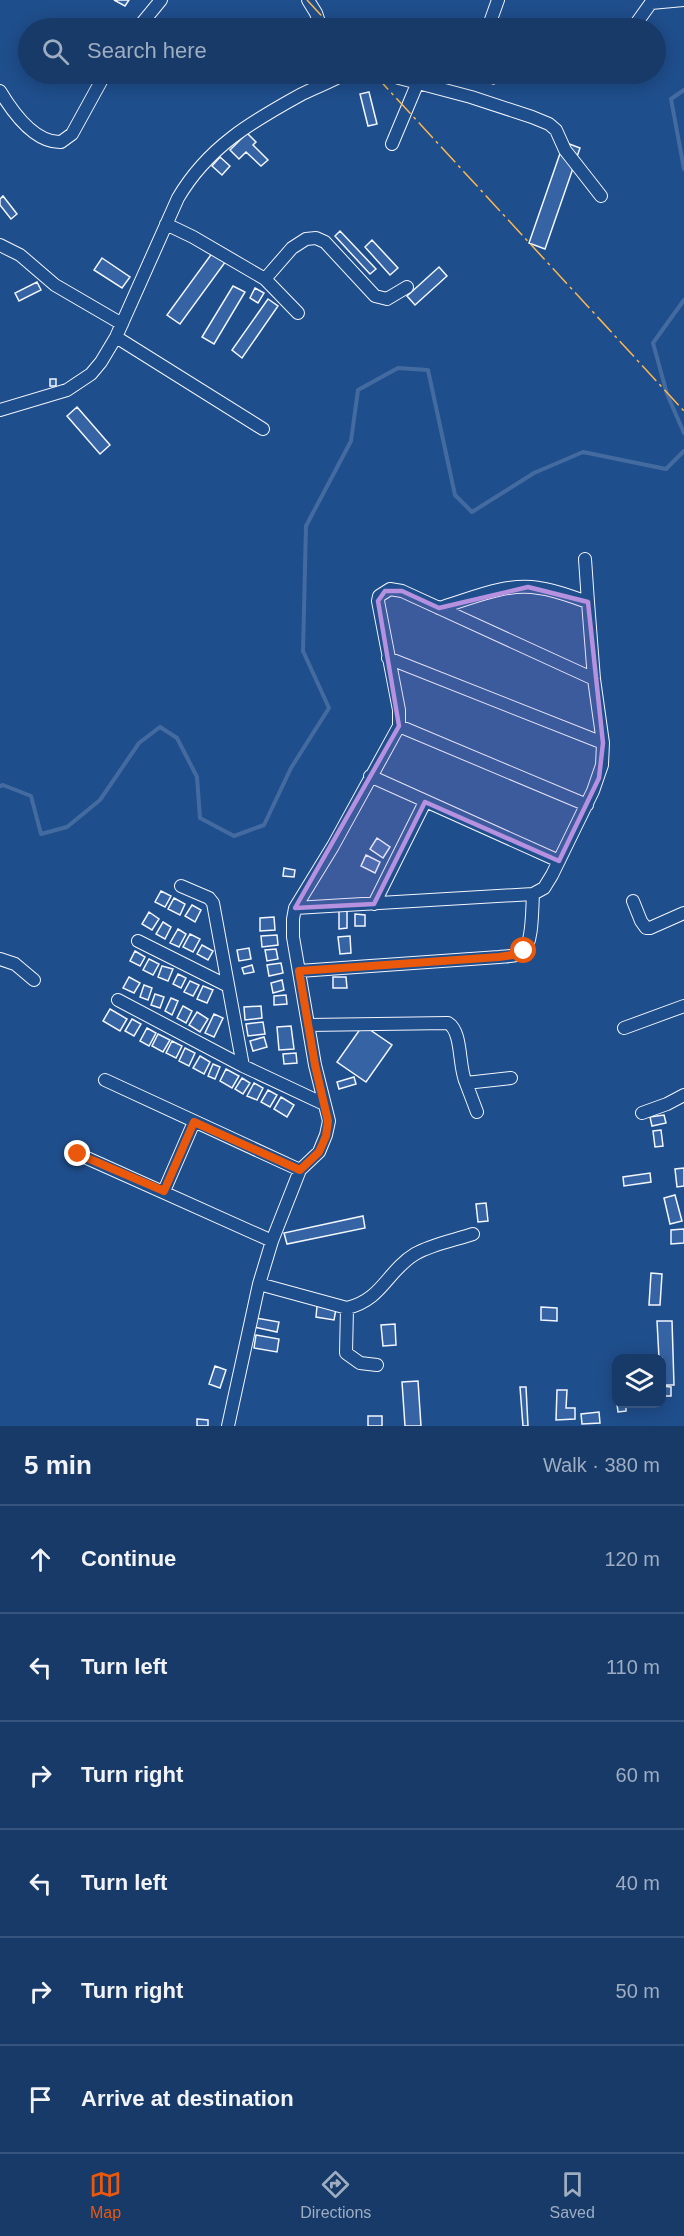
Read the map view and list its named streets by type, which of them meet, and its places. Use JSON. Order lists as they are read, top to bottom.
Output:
{
  "page": {
    "search": "Search here",
    "heading": ["5 min", "Walk · 380 m"],
    "list": [
      ["Continue", "120 m"],
      ["Turn left", "110 m"],
      ["Turn right", "60 m"],
      ["Turn left", "40 m"],
      ["Turn right", "50 m"],
      "Arrive at destination"
    ],
    "nav": ["Map", "Directions", "Saved"]
  }
}
